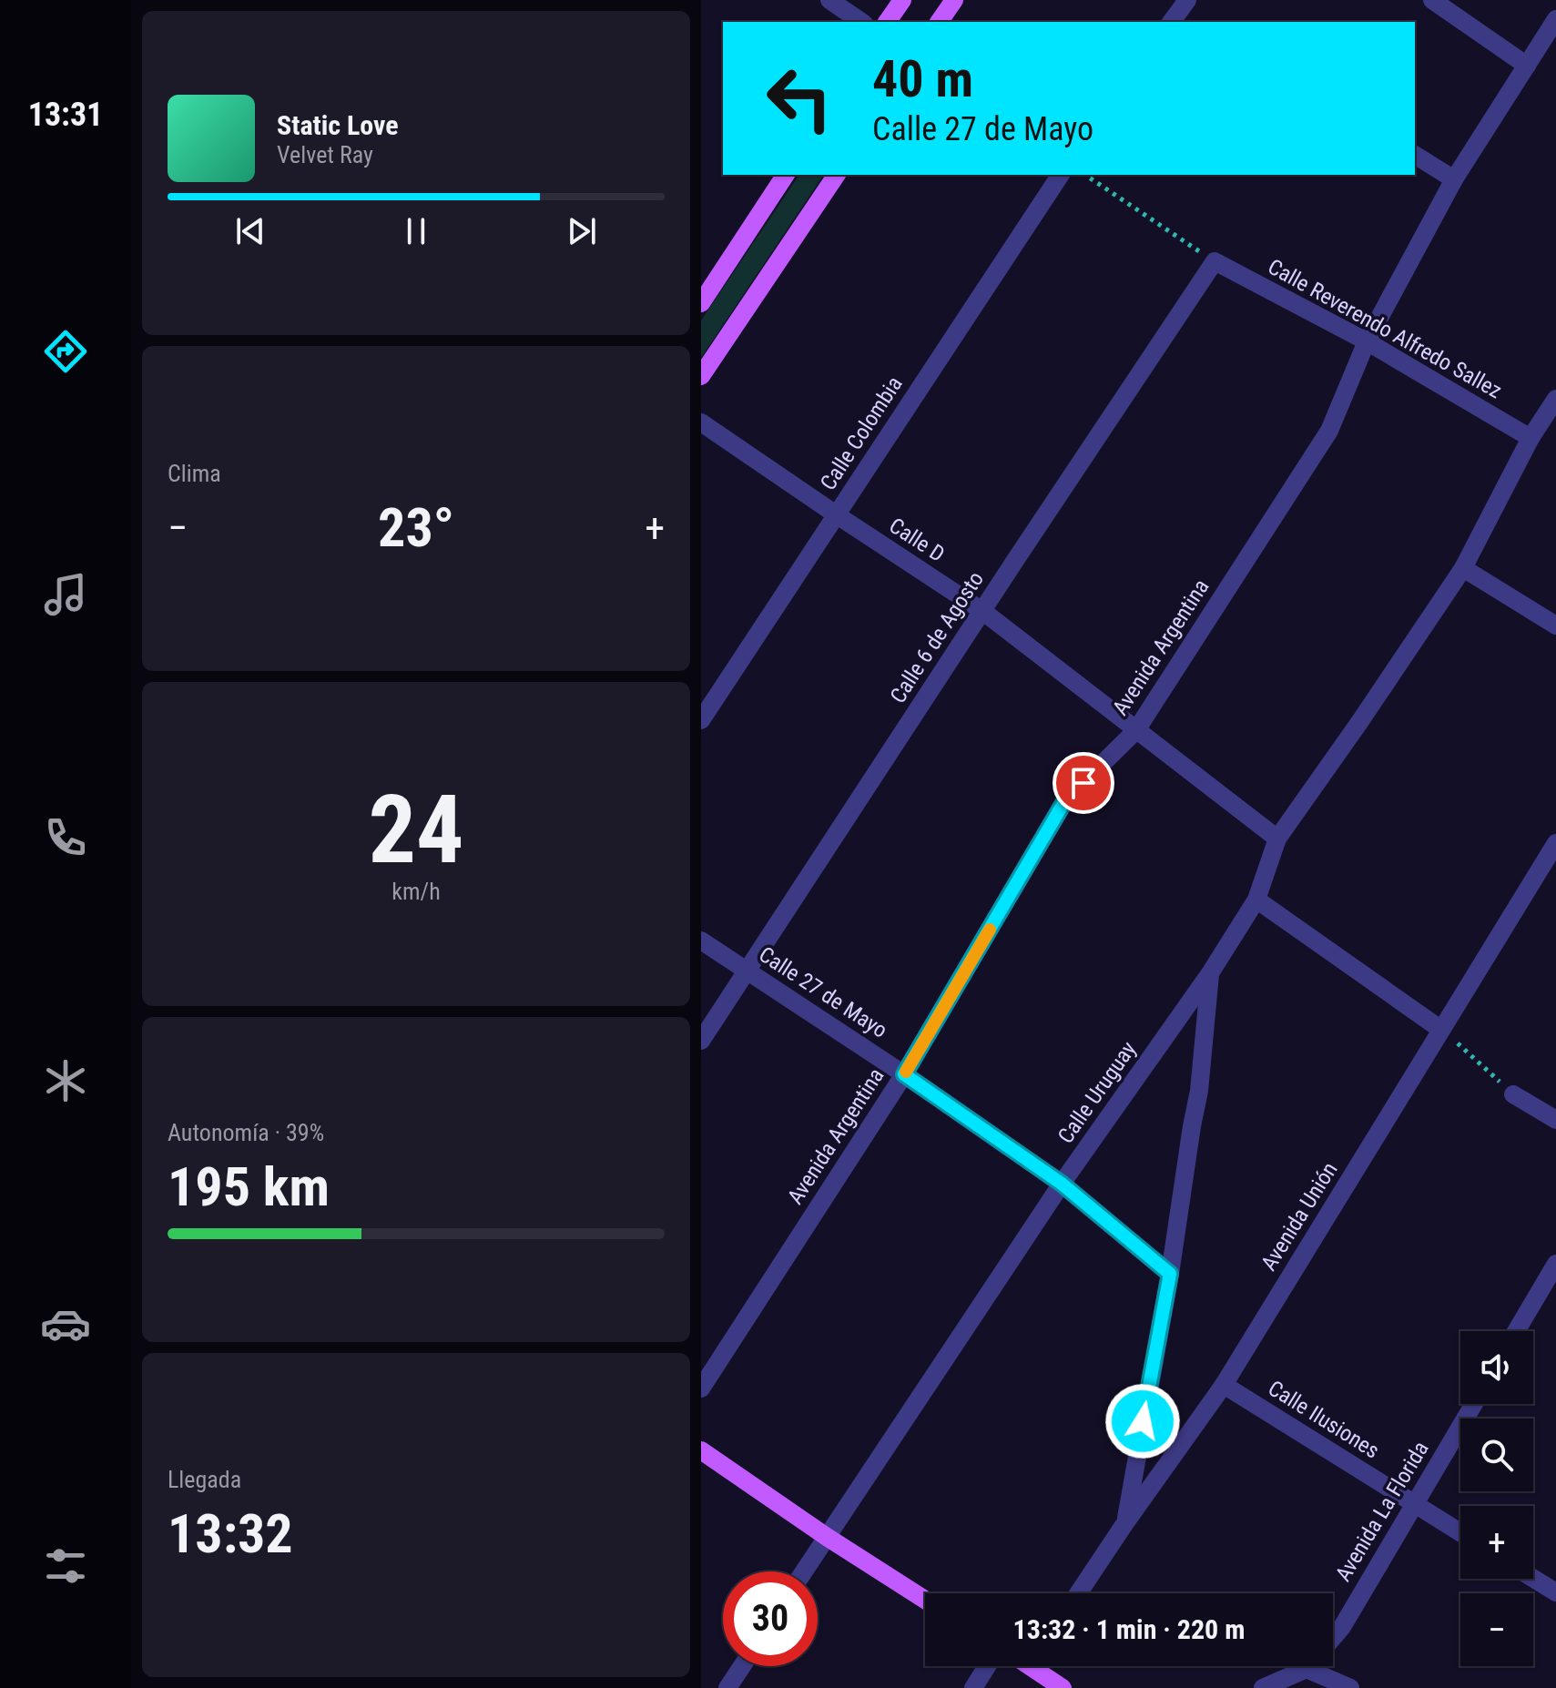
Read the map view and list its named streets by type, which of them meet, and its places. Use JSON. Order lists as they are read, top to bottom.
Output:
{
  "streets": {
    "street": [
      "Calle Reverendo Alfredo Sallez",
      "Calle Colombia",
      "Calle D",
      "Calle 6 de Agosto",
      "Avenida Argentina",
      "Calle 27 de Mayo",
      "Calle Uruguay",
      "Avenida Unión",
      "Calle Ilusiones",
      "Avenida La Florida"
    ]
  },
  "crossings": [
    ["Calle Reverendo Alfredo Sallez", "Calle 6 de Agosto"],
    ["Calle Reverendo Alfredo Sallez", "Avenida Argentina"],
    ["Calle Reverendo Alfredo Sallez", "Calle Uruguay"],
    ["Calle Colombia", "Calle D"],
    ["Calle D", "Calle 6 de Agosto"],
    ["Calle D", "Avenida Argentina"],
    ["Calle 6 de Agosto", "Calle 27 de Mayo"],
    ["Avenida Argentina", "Calle 27 de Mayo"],
    ["Calle 27 de Mayo", "Calle Uruguay"],
    ["Avenida Unión", "Calle Ilusiones"],
    ["Calle Ilusiones", "Avenida La Florida"]
  ],
  "page": {
    "tabs": "13:31",
    "turn": ["40 m", "Calle 27 de Mayo"],
    "song": ["Static Love", "Velvet Ray"],
    "tile": [
      "Clima",
      ["24", "km/h"],
      ["Autonomía · 39%", "195 km"],
      ["Llegada", "13:32"]
    ],
    "heat": ["−", "23°", "+"],
    "map_buttons": ["+", "−"],
    "limit": "30",
    "trip": "13:32 · 1 min · 220 m"
  }
}
